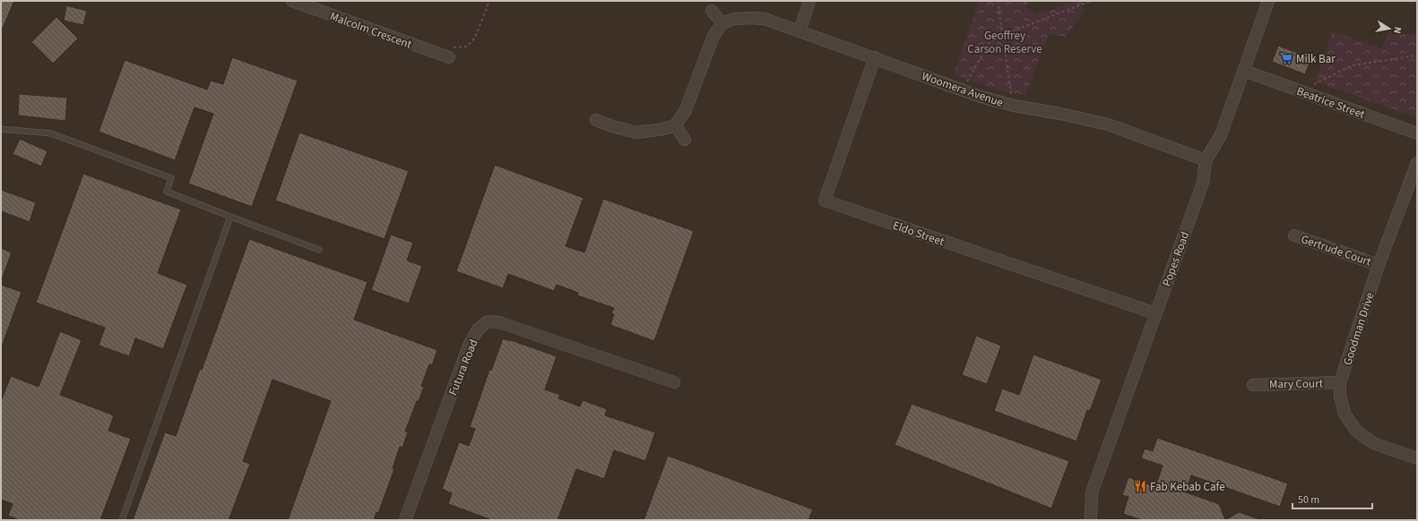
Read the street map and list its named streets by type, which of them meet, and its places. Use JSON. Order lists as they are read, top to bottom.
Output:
{
  "streets": {
    "street": [
      "Malcolm Crescent",
      "Woomera Avenue",
      "Beatrice Street",
      "Eldo Street",
      "Gertrude Court",
      "Popes Road",
      "Goodman Drive",
      "Futura Road",
      "Mary Court"
    ]
  },
  "crossings": [
    ["Woomera Avenue", "Eldo Street"],
    ["Woomera Avenue", "Popes Road"],
    ["Beatrice Street", "Popes Road"],
    ["Eldo Street", "Popes Road"],
    ["Gertrude Court", "Goodman Drive"],
    ["Goodman Drive", "Mary Court"]
  ],
  "parks": ["Geoffrey Carson Reserve"],
  "places": {
    "supermarket": ["Milk Bar"],
    "restaurant": ["Fab Kebab Cafe"]
  },
  "scale_bar": "50 m",
  "north": "right"
}
